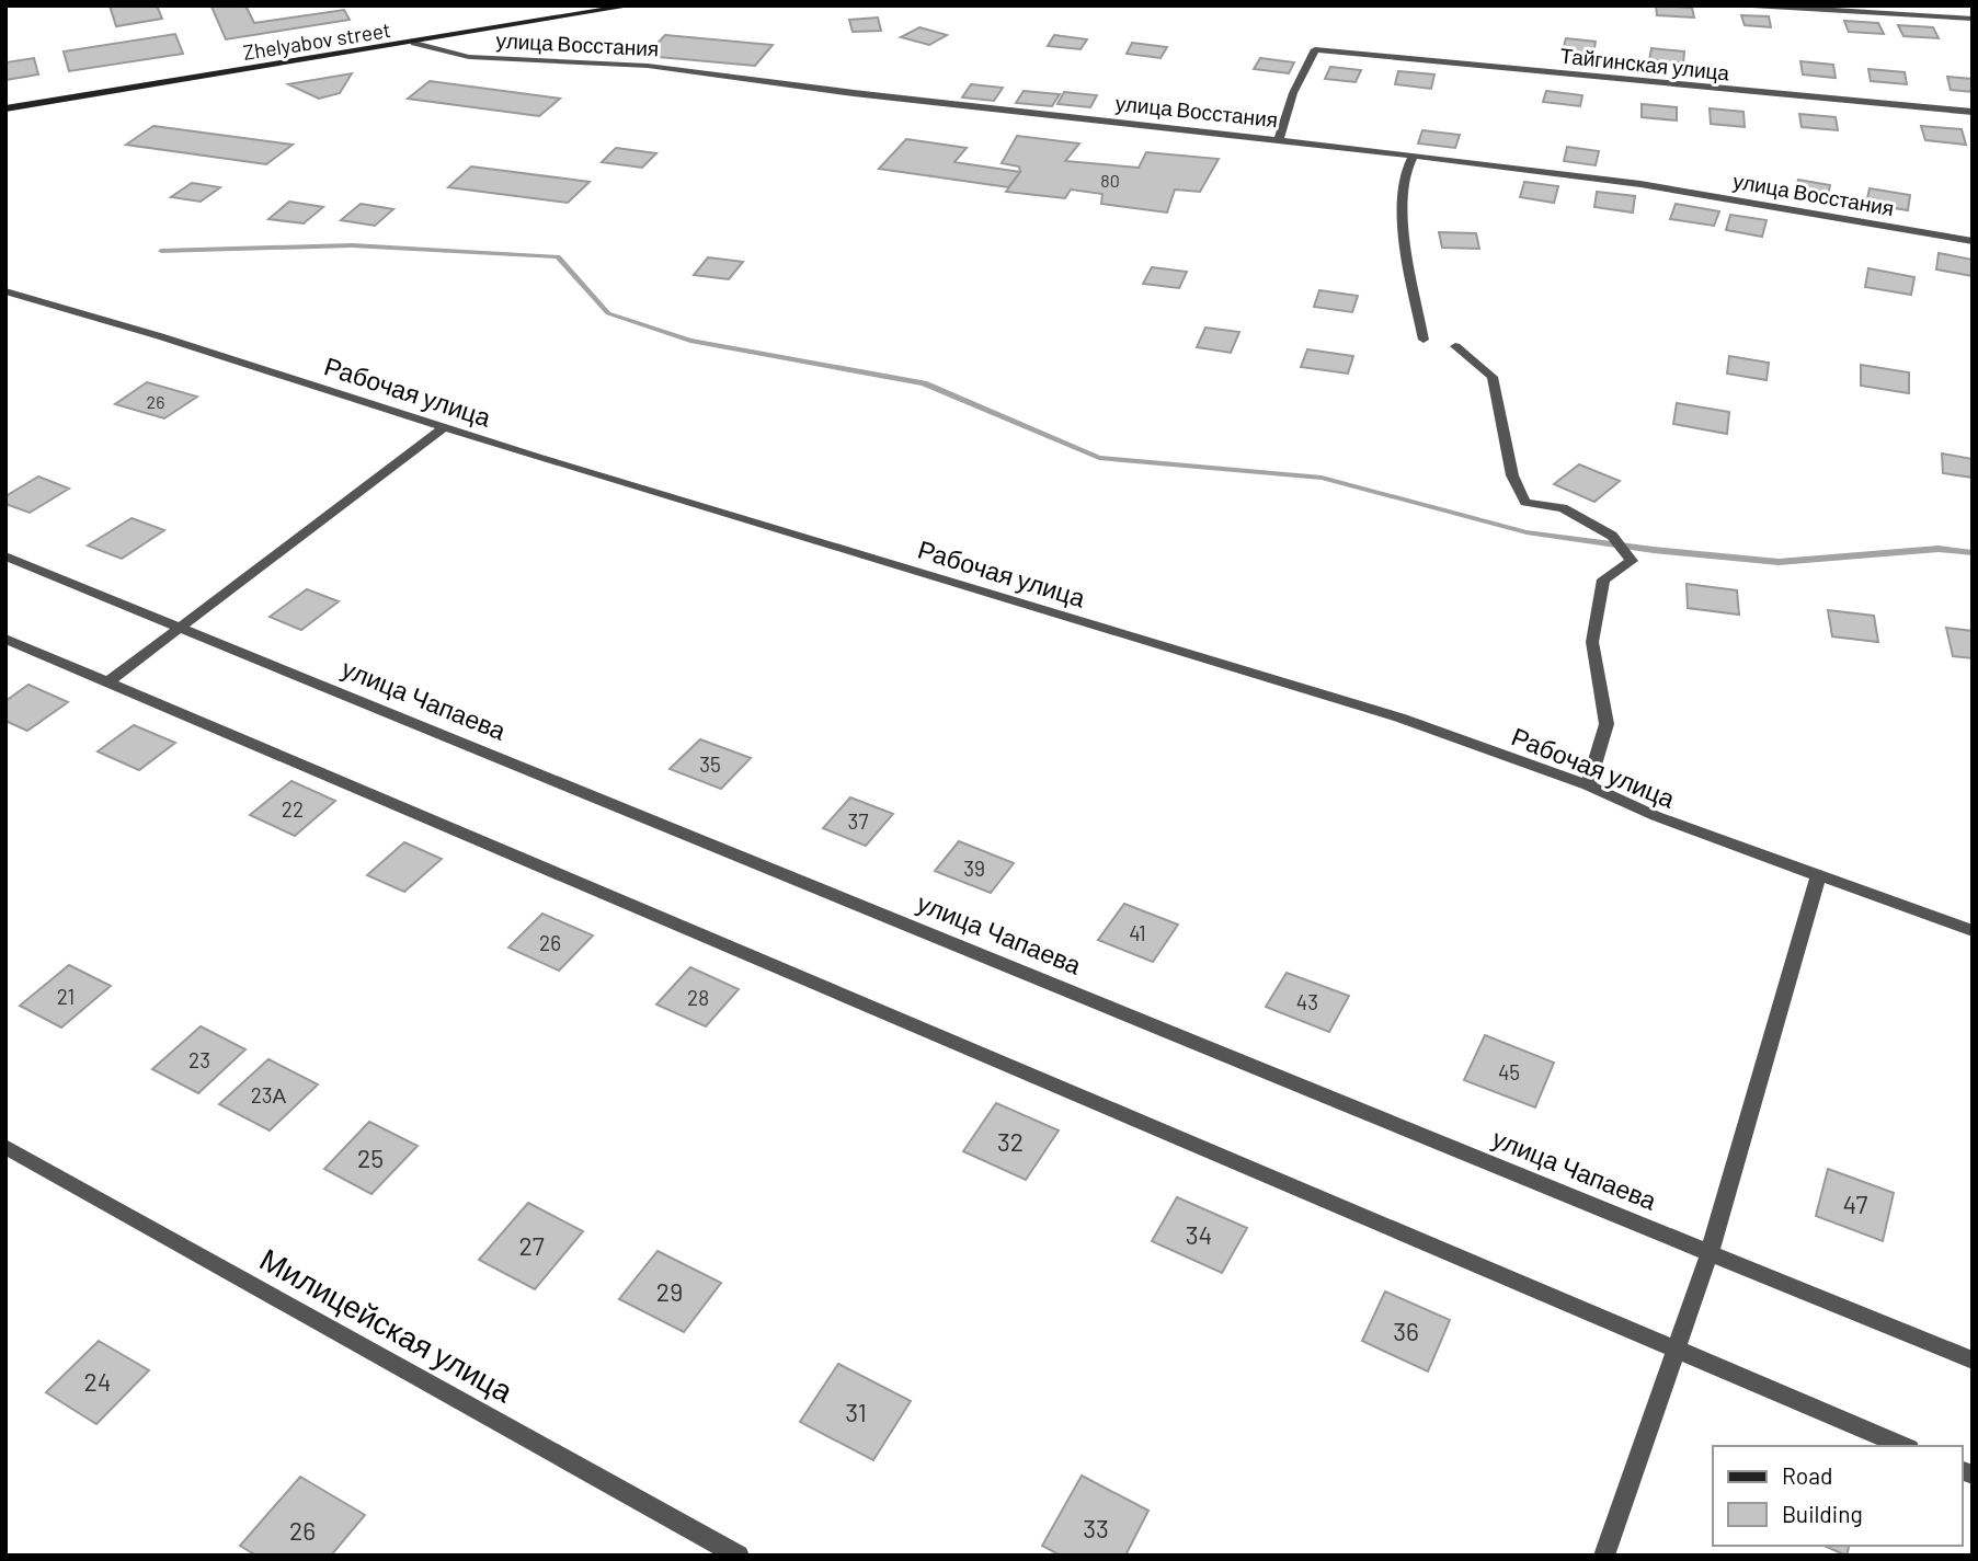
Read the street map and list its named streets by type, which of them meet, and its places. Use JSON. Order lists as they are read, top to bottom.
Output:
{
  "streets": {
    "street": [
      "Zhelyabov street",
      "улица Восстания",
      "Тайгинская улица",
      "Рабочая улица",
      "улица Чапаева",
      "Милицейская улица"
    ]
  },
  "crossings": [
    ["Zhelyabov street", "улица Восстания"],
    ["улица Восстания", "Тайгинская улица"]
  ],
  "house_numbers": [
    "80",
    "26",
    "35",
    "22",
    "37",
    "39",
    "41",
    "26",
    "21",
    "28",
    "43",
    "23",
    "45",
    "23А",
    "32",
    "25",
    "47",
    "34",
    "27",
    "29",
    "36",
    "24",
    "31",
    "33",
    "26"
  ],
  "legend": ["Road", "Building"]
}
